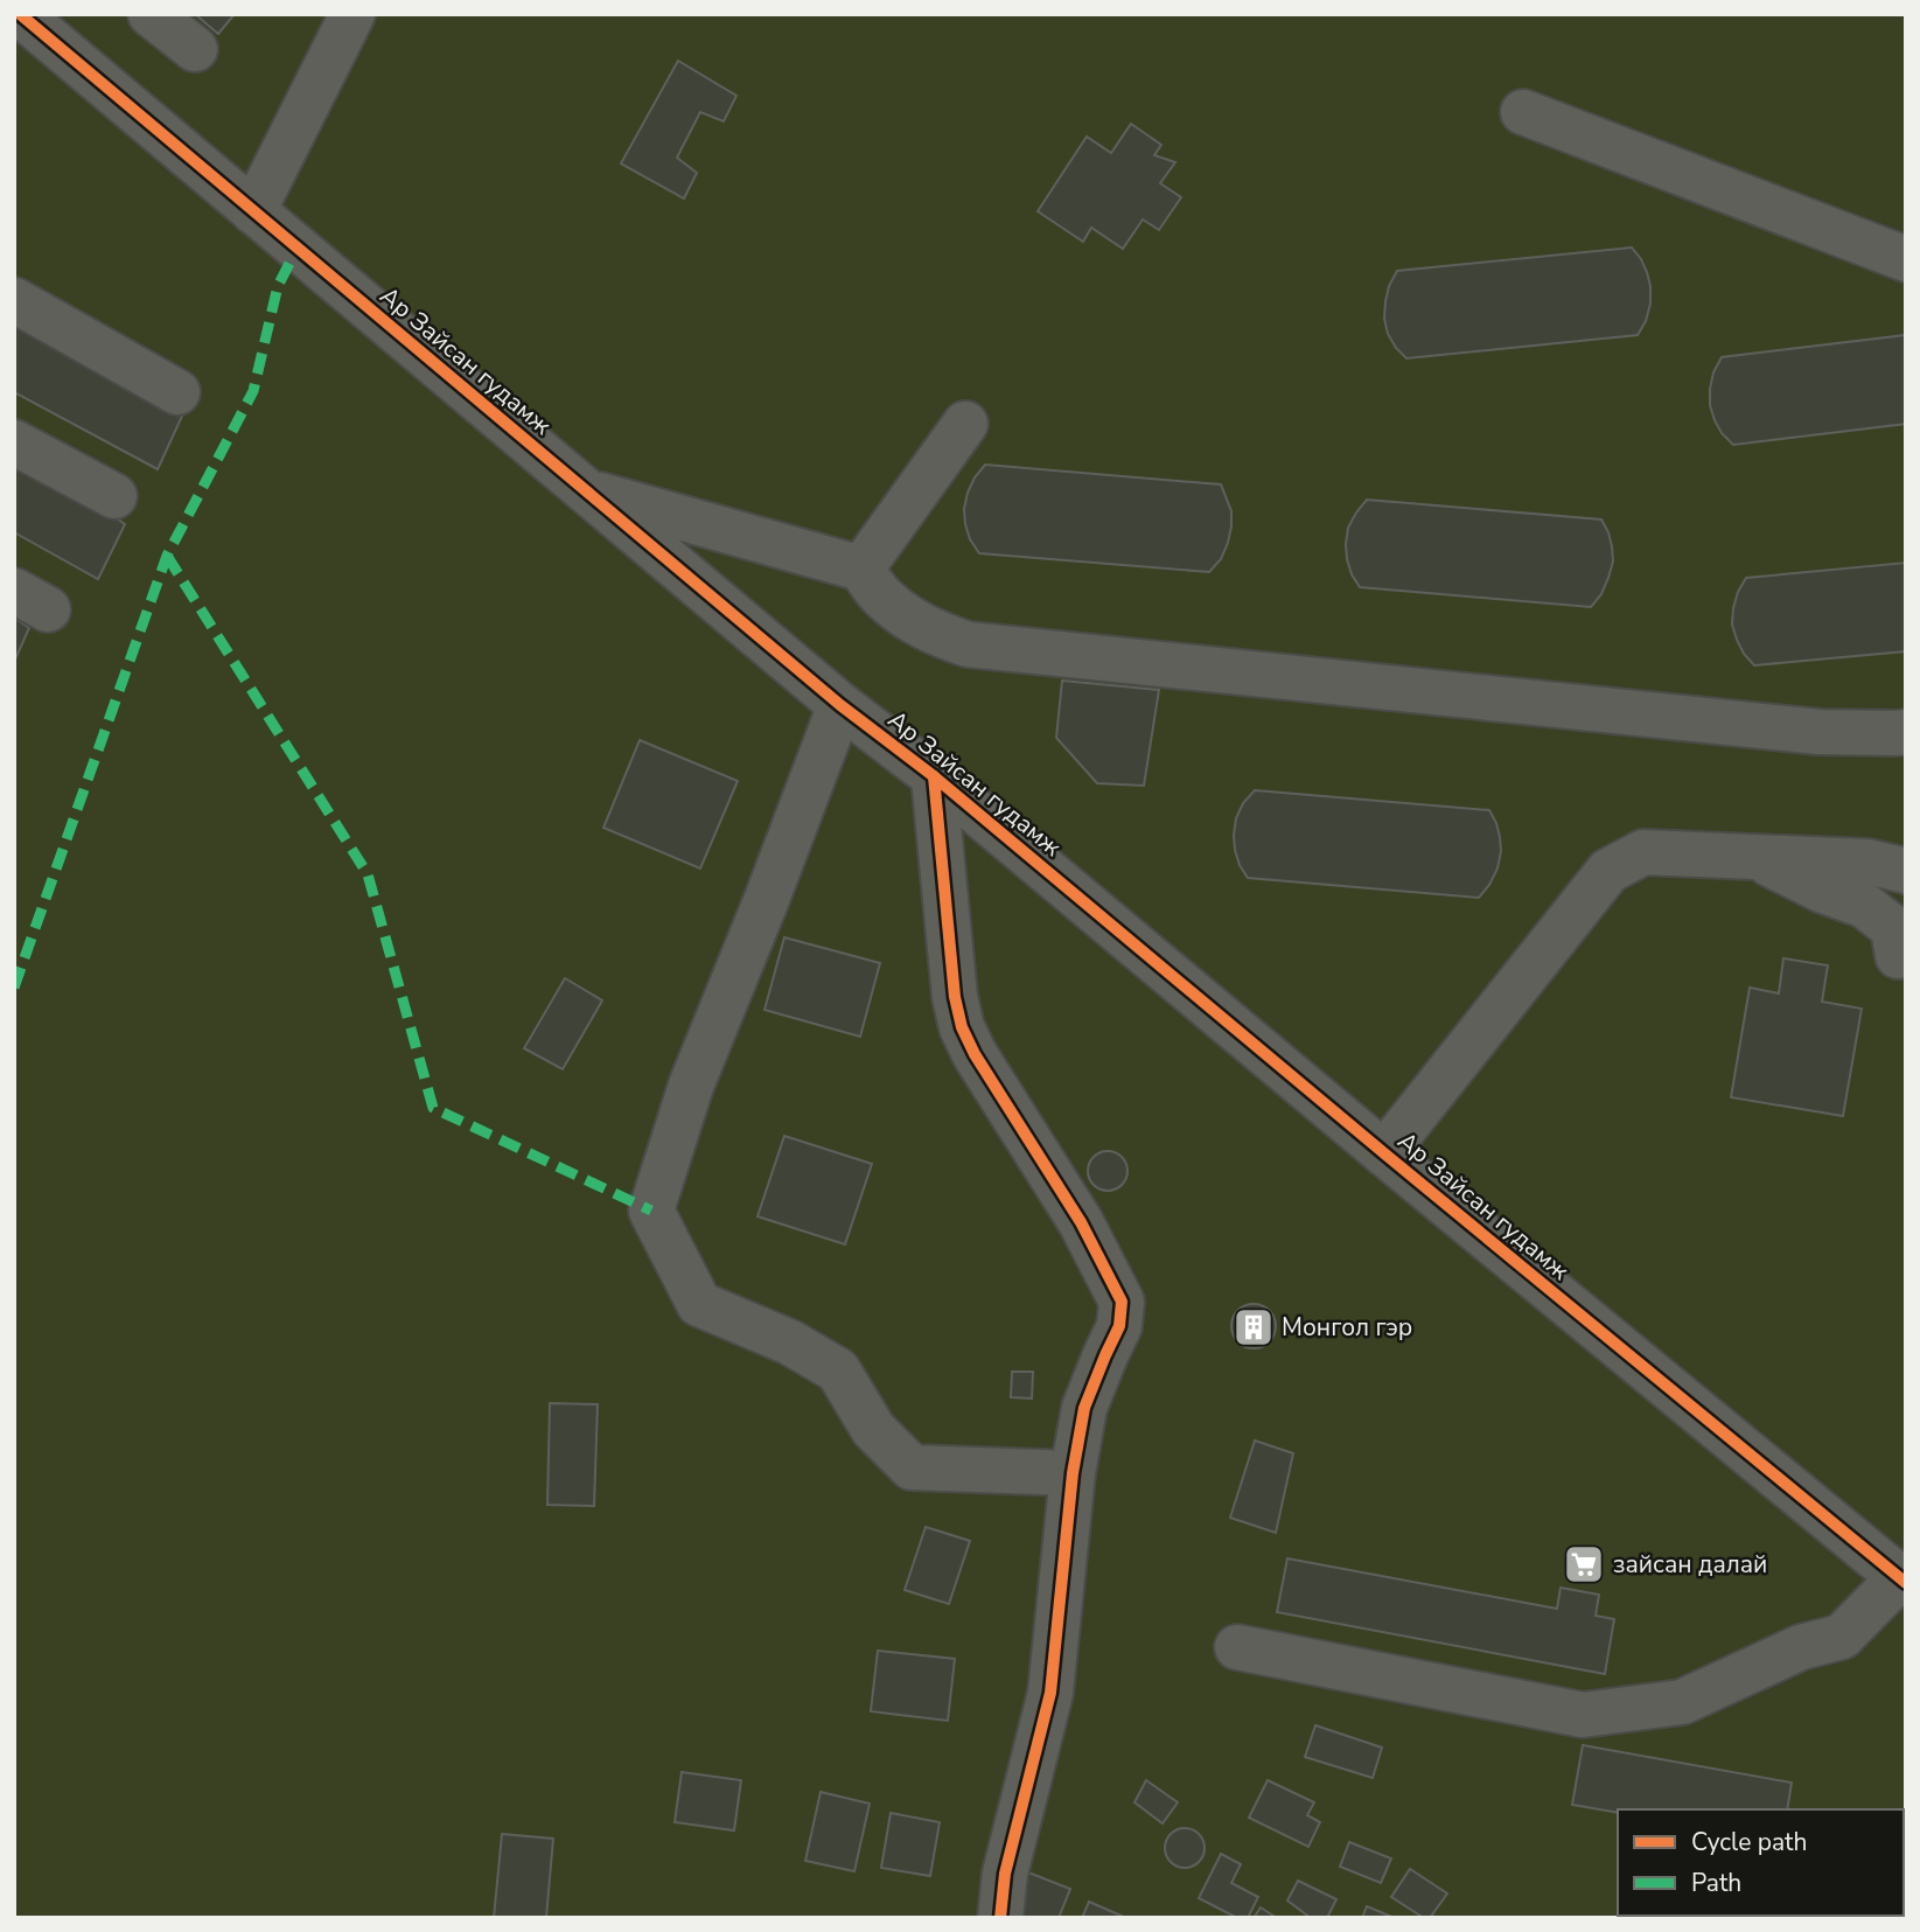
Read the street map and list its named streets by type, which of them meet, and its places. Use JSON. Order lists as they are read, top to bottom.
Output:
{
  "streets": {
    "street": ["Ар Зайсан гудамж"]
  },
  "places": {
    "building": ["Монгол гэр"],
    "supermarket": ["зайсан далай"]
  },
  "legend": ["Cycle path", "Path"]
}
